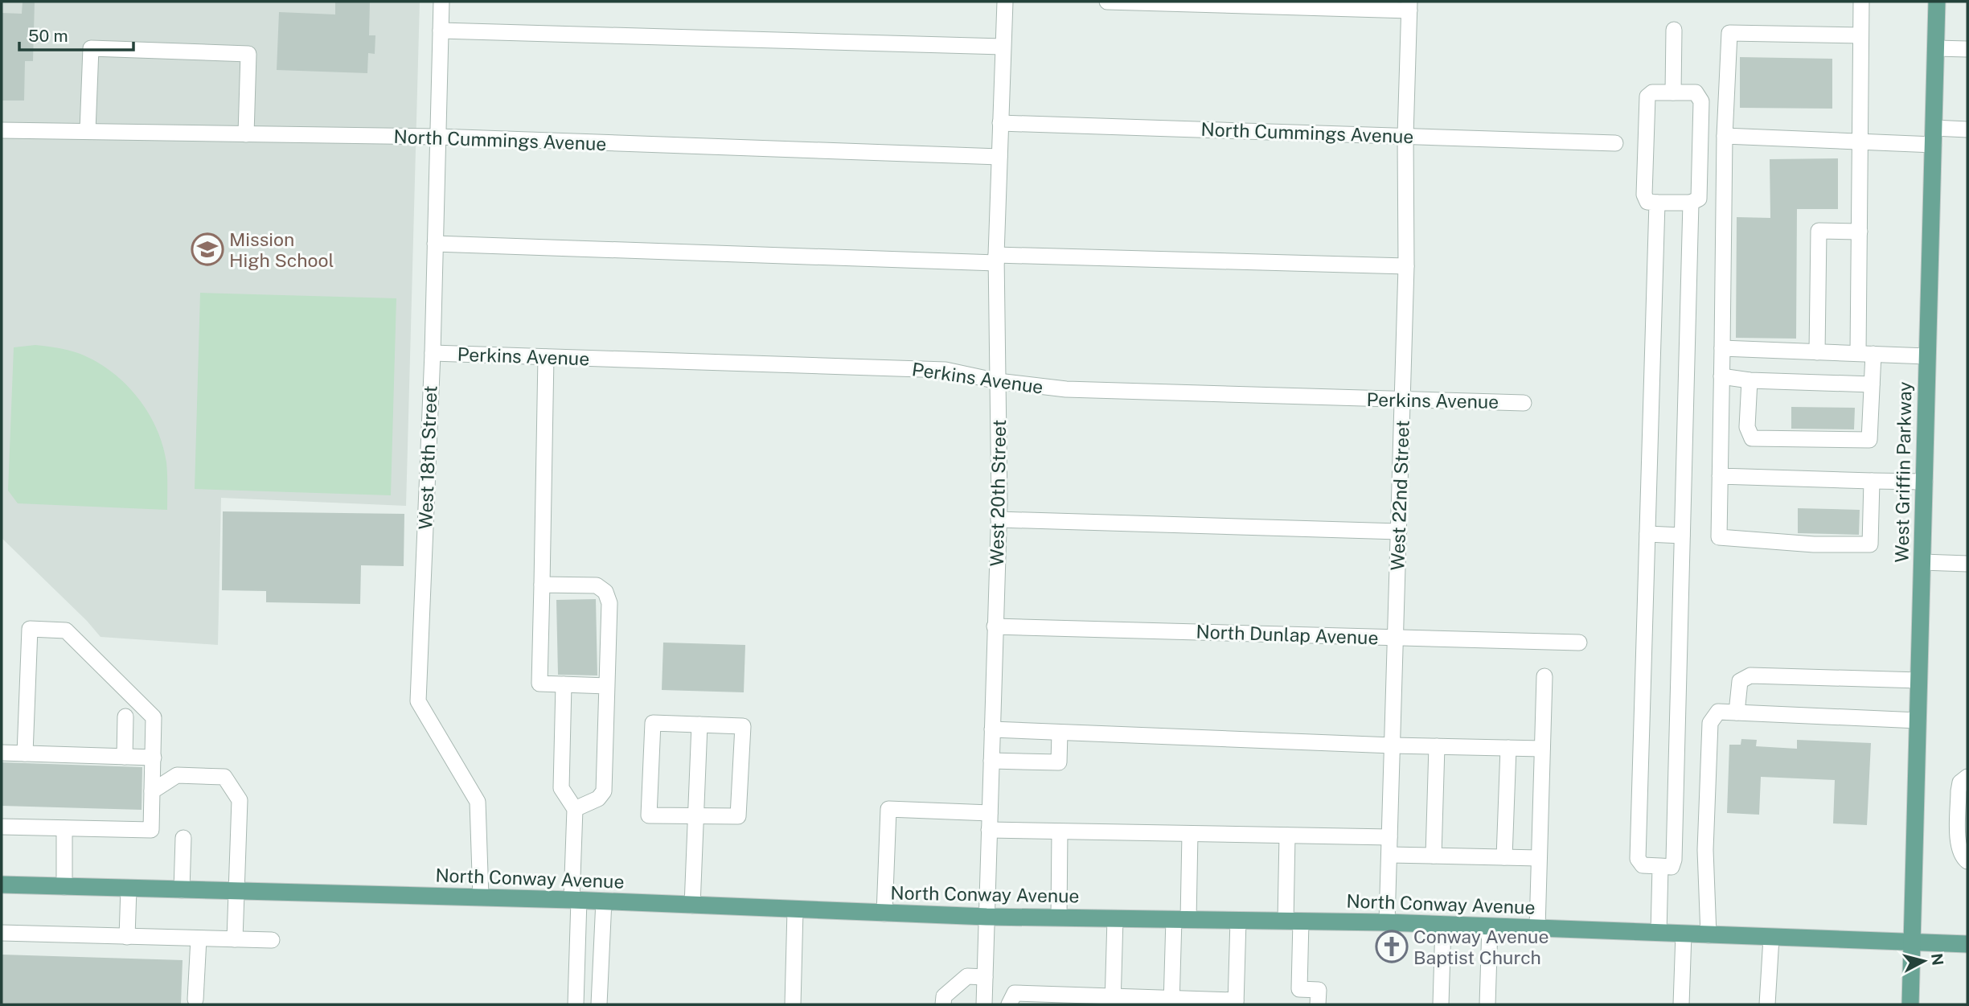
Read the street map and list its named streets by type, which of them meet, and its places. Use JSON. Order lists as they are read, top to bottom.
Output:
{
  "streets": {
    "main road": ["West Griffin Parkway", "North Conway Avenue"],
    "street": [
      "North Cummings Avenue",
      "Perkins Avenue",
      "West 18th Street",
      "West 20th Street",
      "West 22nd Street",
      "North Dunlap Avenue"
    ]
  },
  "crossings": [
    ["North Cummings Avenue", "West 18th Street"],
    ["North Cummings Avenue", "West 20th Street"],
    ["North Cummings Avenue", "West 22nd Street"],
    ["Perkins Avenue", "West 18th Street"],
    ["Perkins Avenue", "West 20th Street"],
    ["Perkins Avenue", "West 22nd Street"],
    ["West 18th Street", "North Conway Avenue"],
    ["West Griffin Parkway", "North Conway Avenue"],
    ["West 20th Street", "North Dunlap Avenue"],
    ["West 20th Street", "North Conway Avenue"],
    ["West 22nd Street", "North Dunlap Avenue"],
    ["West 22nd Street", "North Conway Avenue"]
  ],
  "places": {
    "school or university": ["Mission High School"],
    "church": ["Conway Avenue Baptist Church"]
  },
  "scale_bar": "50 m",
  "north": "right"
}
